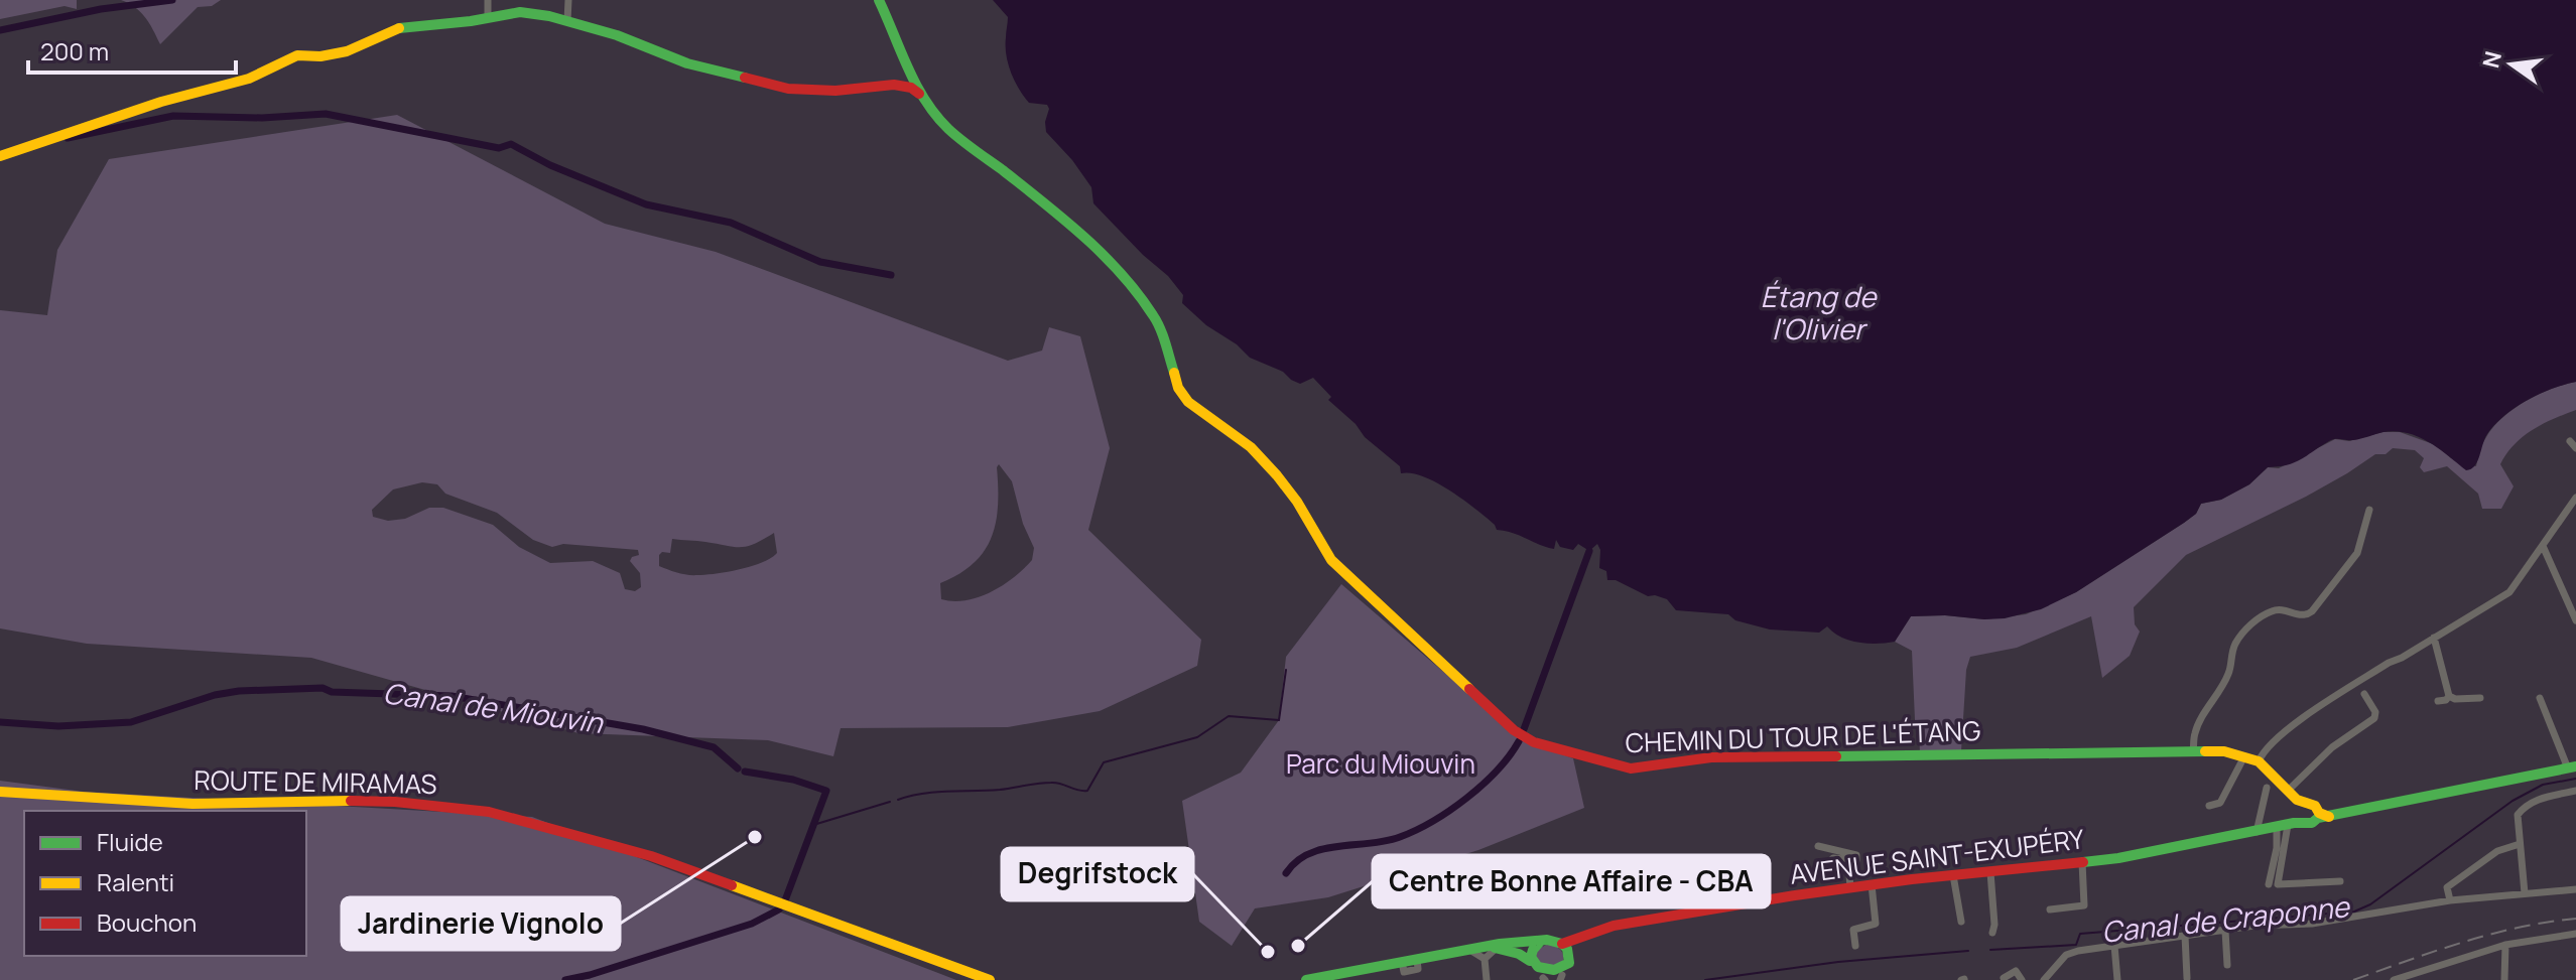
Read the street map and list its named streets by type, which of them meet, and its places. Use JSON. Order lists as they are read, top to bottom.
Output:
{
  "streets": {
    "street": ["CHEMIN DU TOUR DE L'ÉTANG", "ROUTE DE MIRAMAS", "AVENUE SAINT-EXUPÉRY"]
  },
  "crossings": [
    ["CHEMIN DU TOUR DE L'ÉTANG", "AVENUE SAINT-EXUPÉRY"]
  ],
  "water": ["Étang de l'Olivier", "Canal de Miouvin", "Canal de Craponne"],
  "parks": ["Parc du Miouvin"],
  "places": ["Jardinerie Vignolo", "Centre Bonne Affaire - CBA", "Degrifstock"],
  "legend": ["Fluide", "Ralenti", "Bouchon"],
  "scale_bar": "200 m",
  "north": "left"
}
